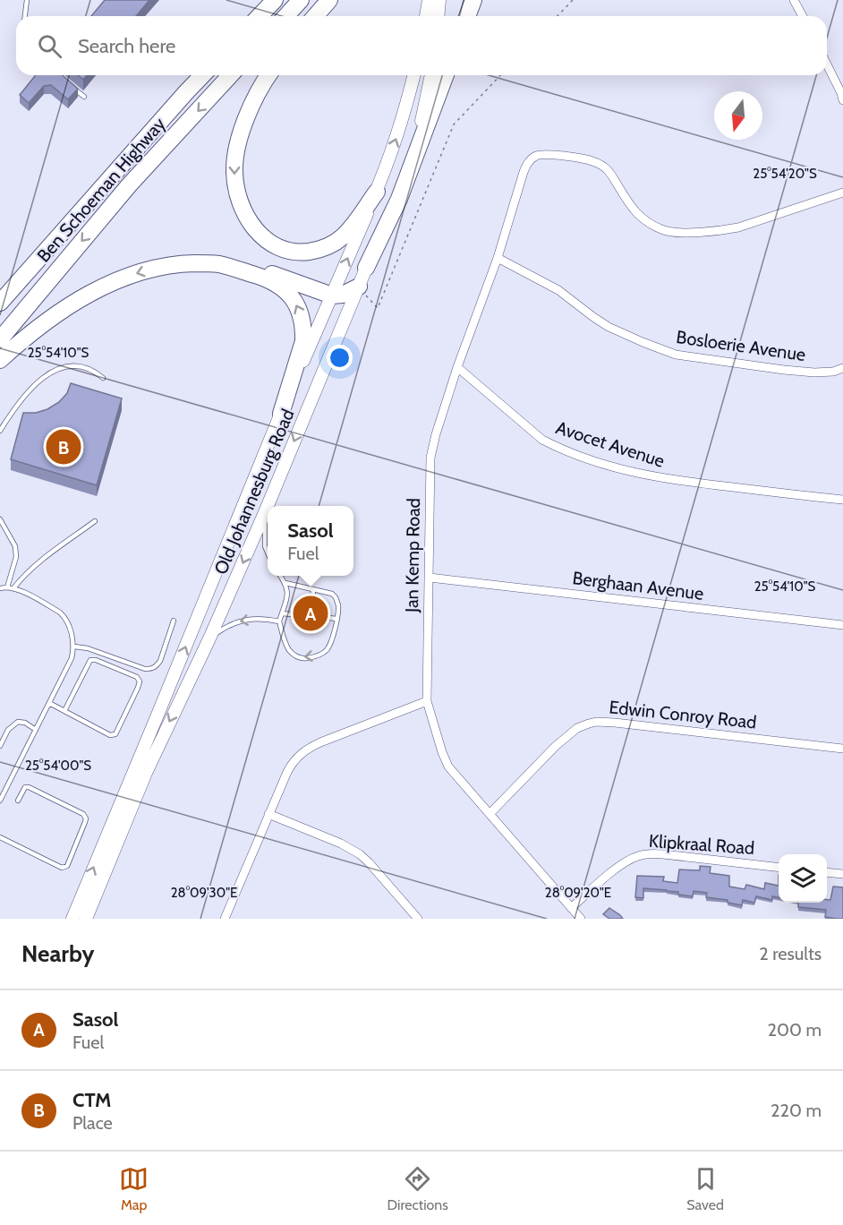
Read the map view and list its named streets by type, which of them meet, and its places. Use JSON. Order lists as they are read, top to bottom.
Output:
{
  "streets": {
    "highway": ["Ben Schoeman Highway"],
    "main road": ["Old Johannesburg Road"],
    "street": [
      "Bosloerie Avenue",
      "Avocet Avenue",
      "Jan Kemp Road",
      "Berghaan Avenue",
      "Edwin Conroy Road",
      "Klipkraal Road"
    ]
  },
  "crossings": [
    ["Bosloerie Avenue", "Jan Kemp Road"],
    ["Avocet Avenue", "Jan Kemp Road"],
    ["Jan Kemp Road", "Berghaan Avenue"],
    ["Jan Kemp Road", "Edwin Conroy Road"],
    ["Jan Kemp Road", "Klipkraal Road"]
  ],
  "north": "bottom",
  "page": {
    "search": "Search here",
    "pins": ["B", "A"],
    "popup": ["Sasol", "Fuel"],
    "heading": ["Nearby", "2 results"],
    "list": [
      {
        "mark": "A",
        "name": "Sasol",
        "note": "Fuel",
        "value": "200 m"
      },
      {
        "mark": "B",
        "name": "CTM",
        "note": "Place",
        "value": "220 m"
      }
    ],
    "nav": ["Map", "Directions", "Saved"]
  },
  "coordinates": [
    "25°54'20\"S",
    "25°54'10\"S",
    "25°54'00\"S",
    "28°09'30\"E",
    "28°09'20\"E"
  ]
}
